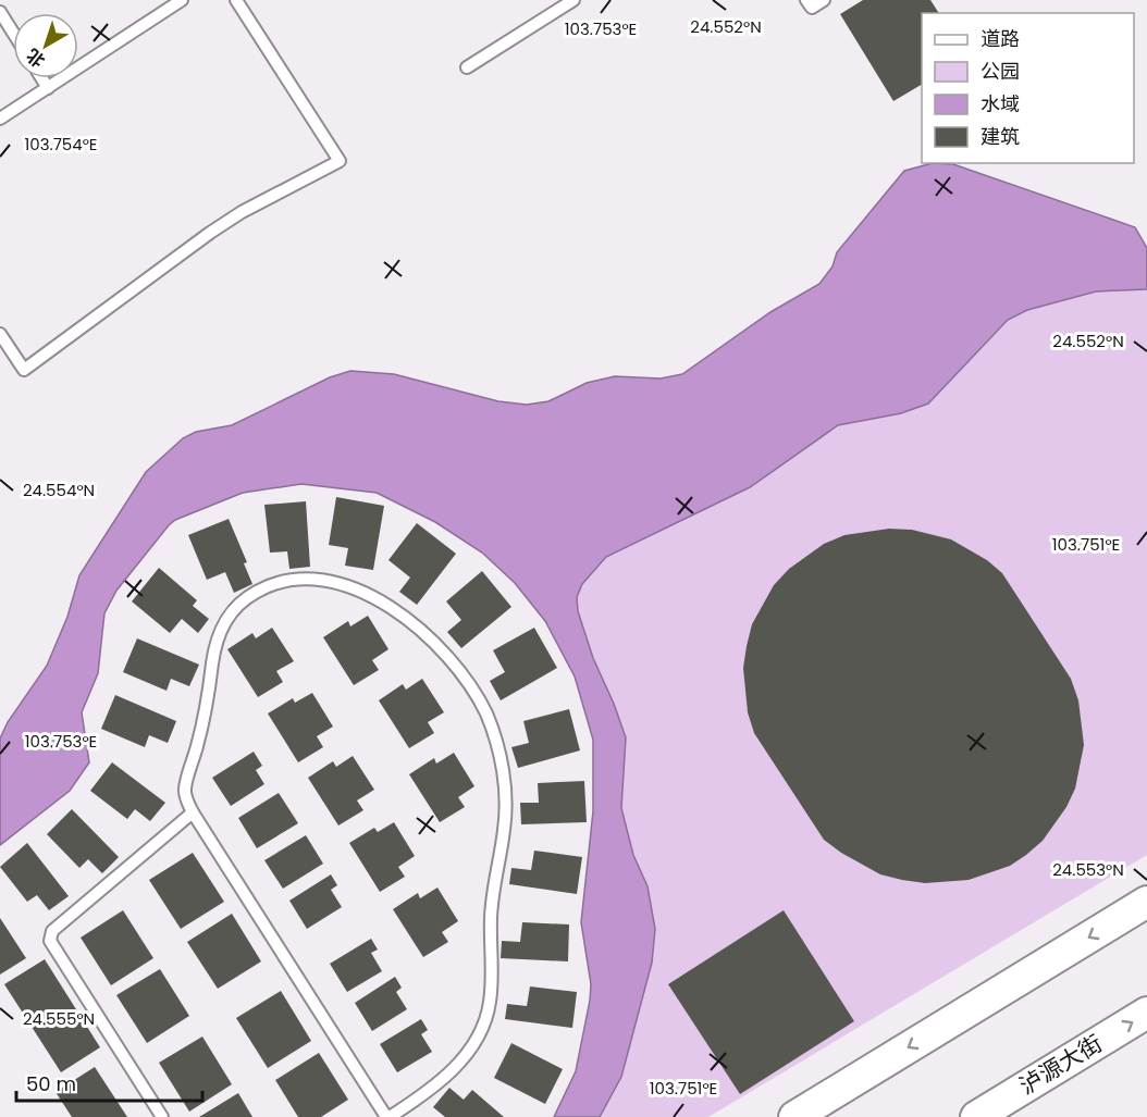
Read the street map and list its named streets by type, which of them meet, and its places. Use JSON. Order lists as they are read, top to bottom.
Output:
{
  "streets": {
    "main road": ["泸源大街"]
  },
  "legend": [
    "道路",
    "公园",
    "水域",
    "建筑"
  ],
  "scale_bar": "50 m",
  "north": "bottom left",
  "coordinates": [
    "24.552°N",
    "103.753°E",
    "103.754°E",
    "24.554°N",
    "103.751°E",
    "24.553°N",
    "24.555°N"
  ]
}
